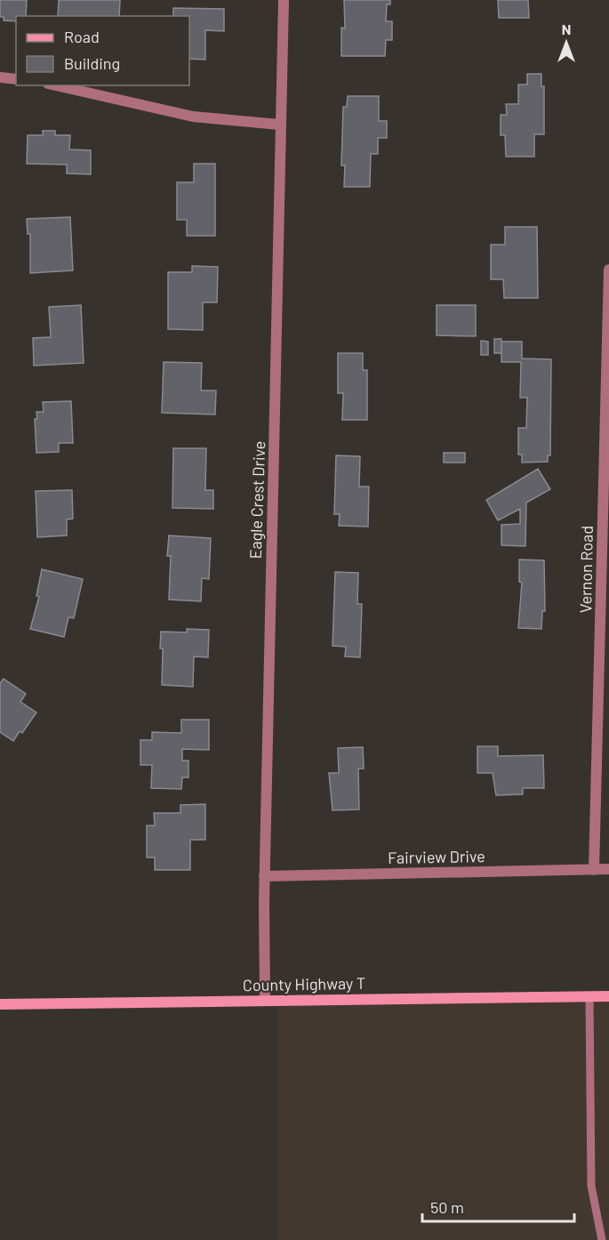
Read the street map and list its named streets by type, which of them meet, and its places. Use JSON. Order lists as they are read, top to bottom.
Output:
{
  "streets": {
    "main road": ["County Highway T"],
    "street": ["Eagle Crest Drive", "Vernon Road", "Fairview Drive"]
  },
  "crossings": [
    ["Eagle Crest Drive", "Fairview Drive"],
    ["Eagle Crest Drive", "County Highway T"],
    ["Vernon Road", "Fairview Drive"]
  ],
  "legend": ["Road", "Building"],
  "scale_bar": "50 m",
  "north": "top"
}
